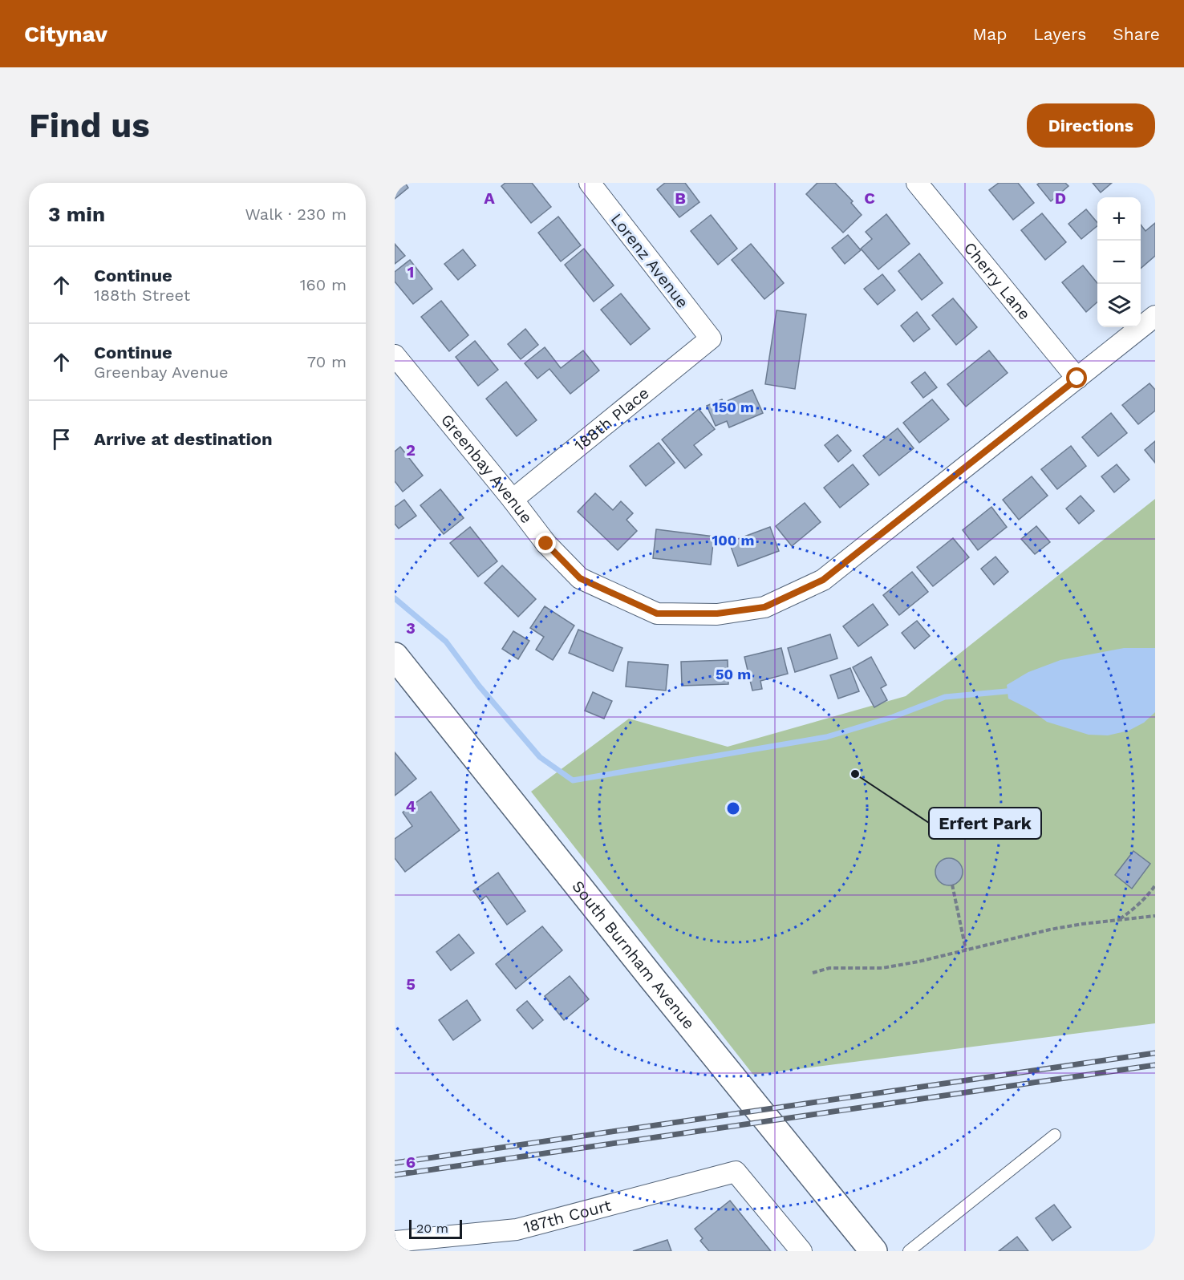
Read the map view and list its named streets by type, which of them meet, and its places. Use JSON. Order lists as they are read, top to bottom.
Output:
{
  "streets": {
    "main road": ["South Burnham Avenue"],
    "street": [
      "Lorenz Avenue",
      "Cherry Lane",
      "188th Place",
      "Greenbay Avenue",
      "187th Court"
    ]
  },
  "crossings": [
    ["Lorenz Avenue", "188th Place"],
    ["Cherry Lane", "Greenbay Avenue"],
    ["188th Place", "Greenbay Avenue"]
  ],
  "places": ["Erfert Park"],
  "scale_bar": "20 m",
  "page": {
    "header": "Citynav",
    "nav": ["Map", "Layers", "Share"],
    "buttons": "Directions",
    "title": "Find us",
    "heading": ["3 min", "Walk · 230 m"],
    "map_buttons": ["+", "−"],
    "list": [
      ["Continue", "188th Street", "160 m"],
      ["Continue", "Greenbay Avenue", "70 m"],
      "Arrive at destination"
    ],
    "scale": "20 m"
  },
  "grid": {
    "columns": [
      "A",
      "B",
      "C",
      "D"
    ],
    "rows": [
      "1",
      "2",
      "3",
      "4",
      "5",
      "6"
    ]
  },
  "rings": ["150 m", "100 m", "50 m"]
}
